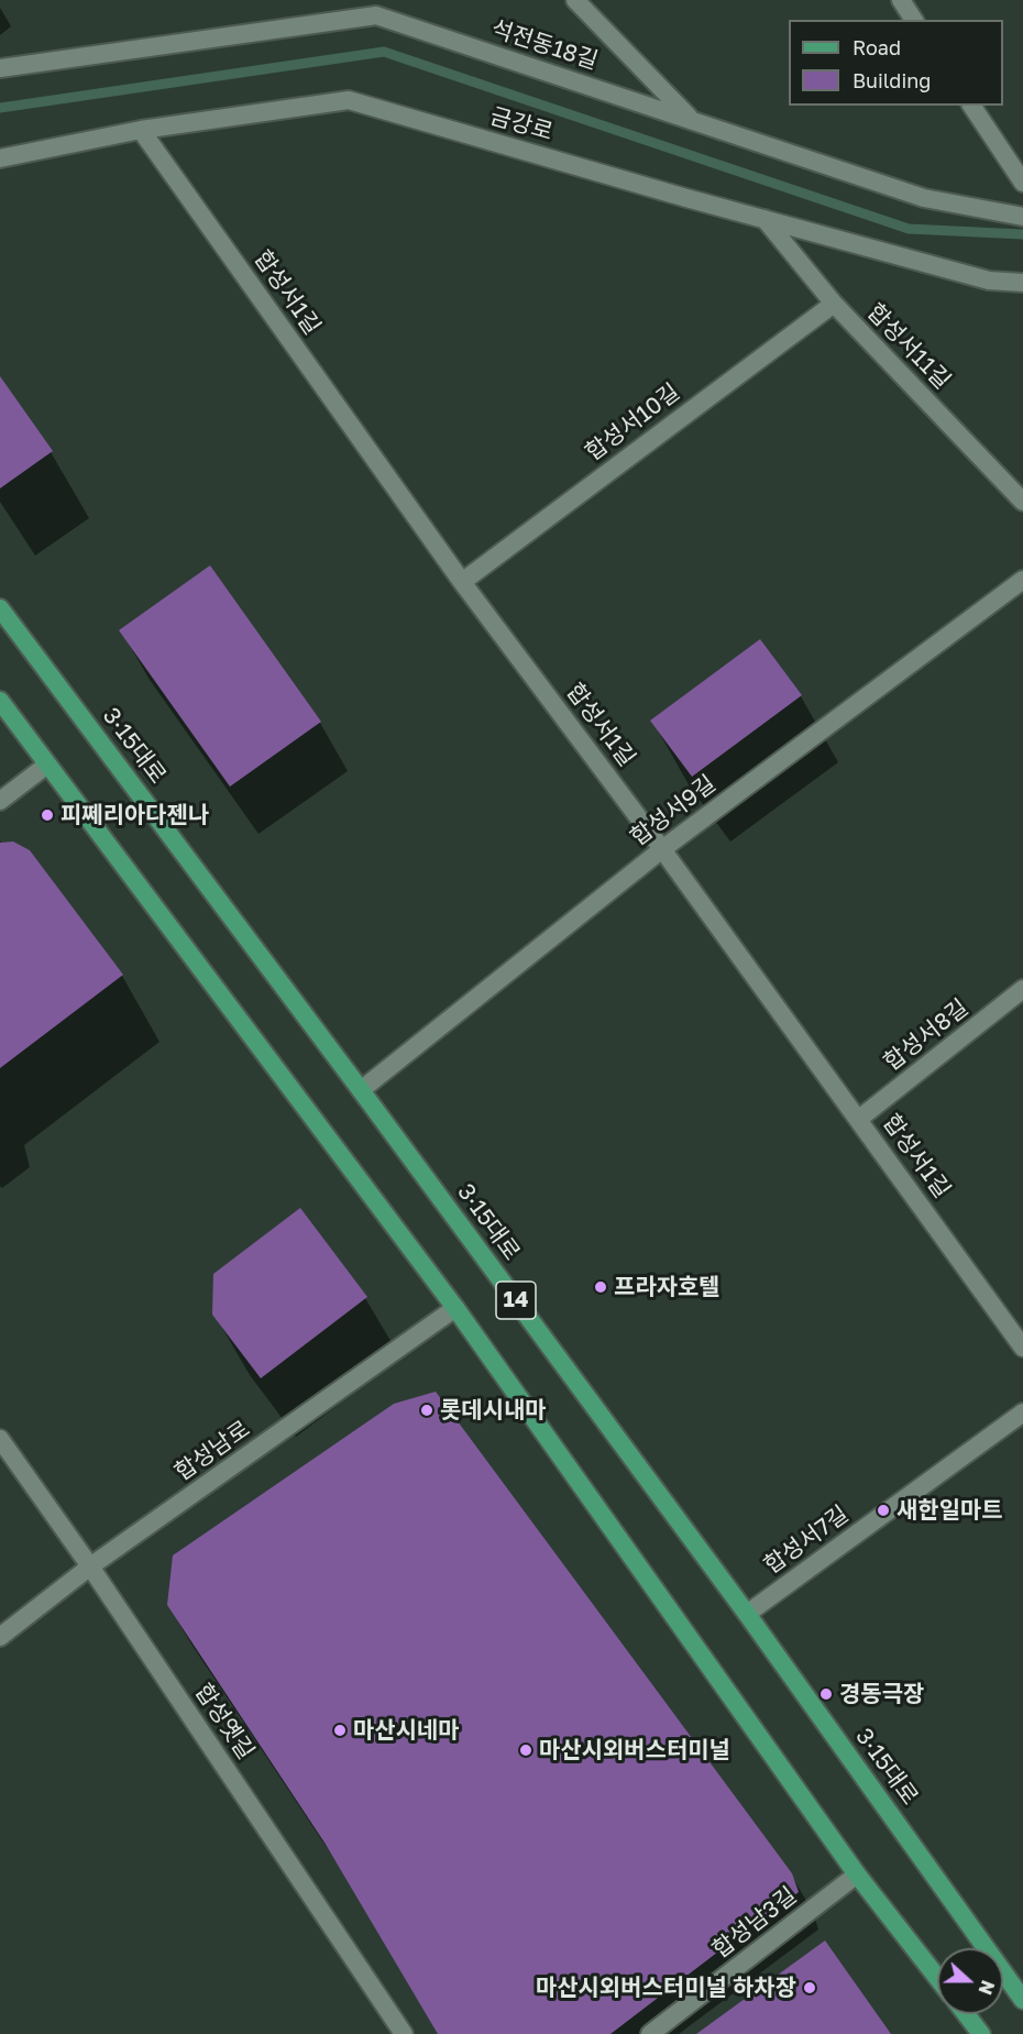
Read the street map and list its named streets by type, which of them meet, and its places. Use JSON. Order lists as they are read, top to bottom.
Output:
{
  "streets": {
    "main road": ["3·15대로", "14"],
    "street": [
      "석전동18길",
      "금강로",
      "합성서1길",
      "합성서11길",
      "합성서10길",
      "합성서9길",
      "합성서8길",
      "합성남로",
      "합성서7길",
      "합성옛길",
      "합성남3길"
    ]
  },
  "crossings": [
    ["금강로", "합성서1길"],
    ["금강로", "합성서11길"],
    ["합성서1길", "합성서10길"],
    ["합성서1길", "합성서9길"],
    ["합성서1길", "합성서8길"],
    ["합성서11길", "합성서10길"],
    ["3·15대로", "합성서9길"],
    ["3·15대로", "합성서7길"],
    ["14", "합성남로"],
    ["14", "합성남3길"],
    ["합성남로", "합성옛길"]
  ],
  "places": [
    "피쩨리아다젠나",
    "프라자호텔",
    "롯데시내마",
    "새한일마트",
    "경동극장",
    "마산시네마",
    "마산시외버스터미널",
    "마산시외버스터미널 하차장"
  ],
  "legend": ["Road", "Building"],
  "north": "right"
}
